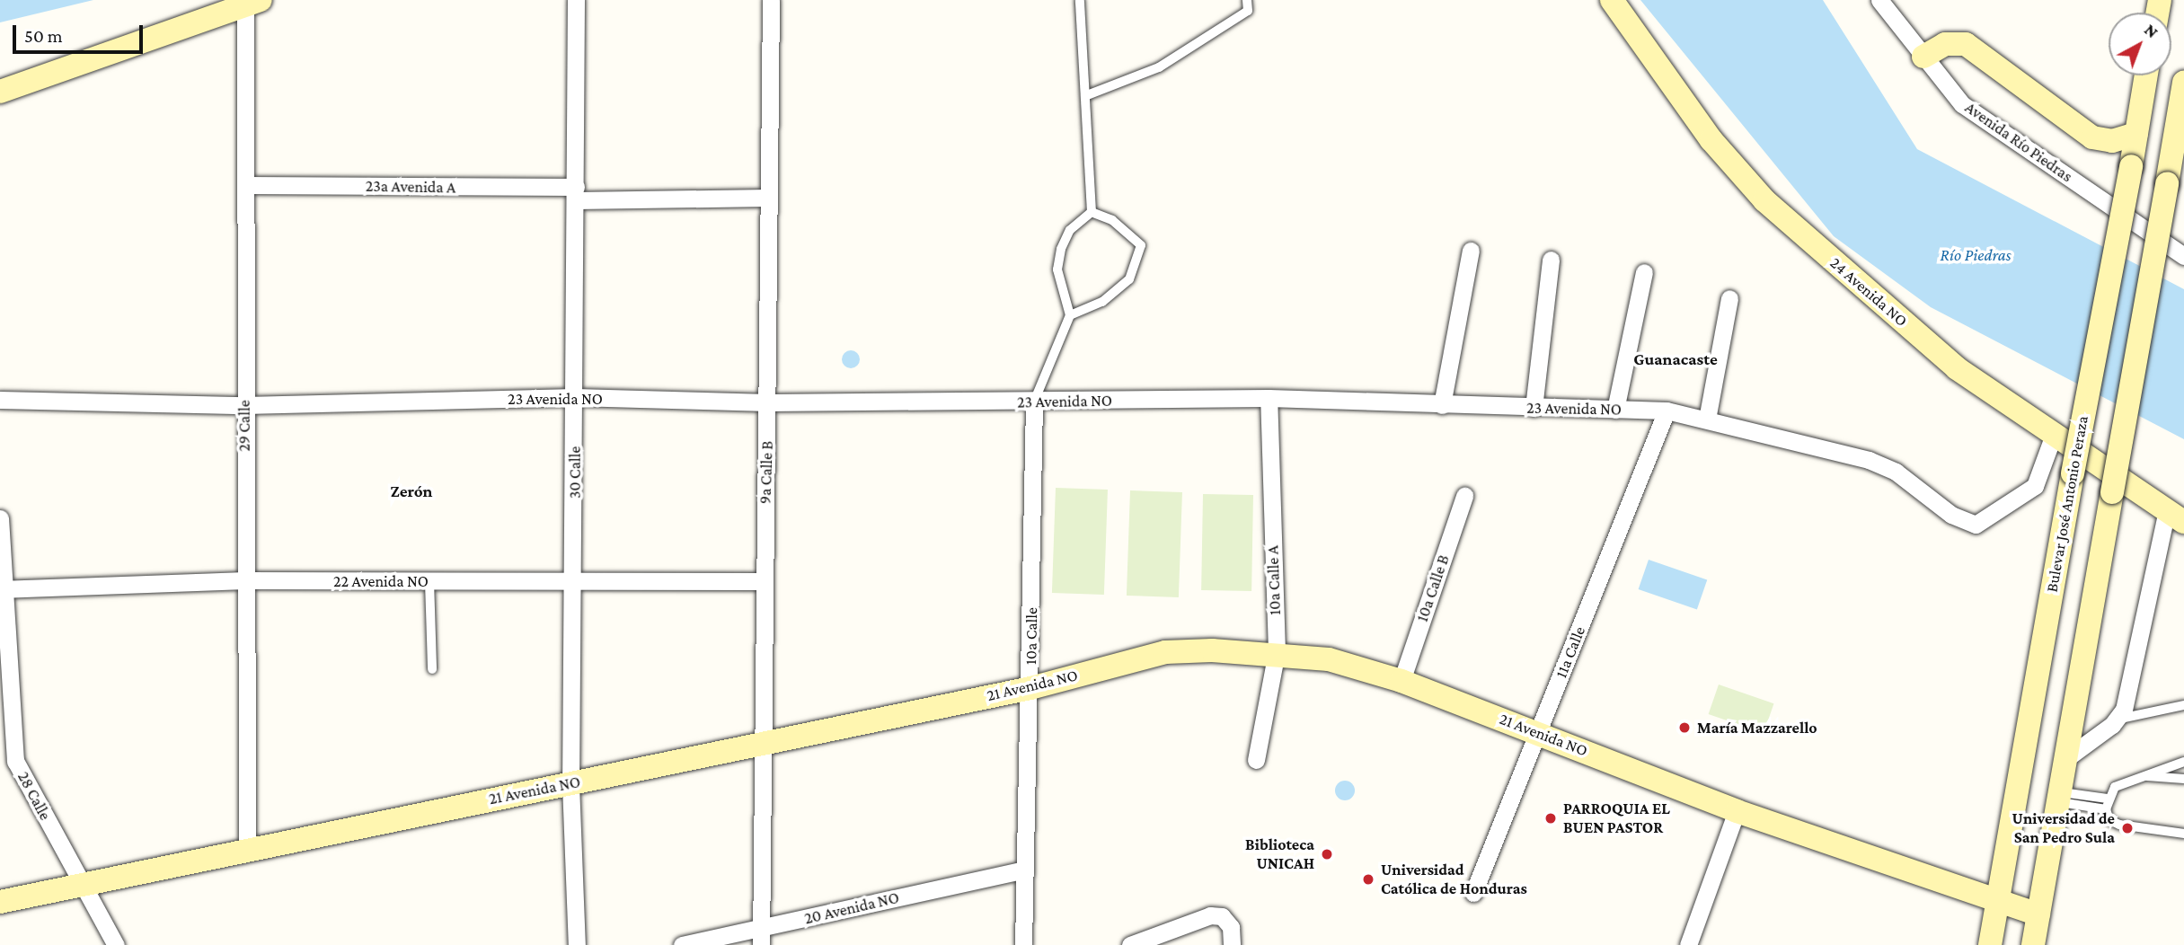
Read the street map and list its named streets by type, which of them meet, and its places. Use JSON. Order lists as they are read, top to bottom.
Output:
{
  "streets": {
    "street": [
      "Avenida Río Piedras",
      "23a Avenida A",
      "24 Avenida NO",
      "23 Avenida NO",
      "29 Calle",
      "30 Calle",
      "9a Calle B",
      "Bulevar José Antonio Peraza",
      "10a Calle A",
      "22 Avenida NO",
      "10a Calle B",
      "10a Calle",
      "11a Calle",
      "21 Avenida NO",
      "28 Calle",
      "20 Avenida NO"
    ]
  },
  "crossings": [
    ["23a Avenida A", "29 Calle"],
    ["23a Avenida A", "30 Calle"],
    ["23a Avenida A", "9a Calle B"],
    ["24 Avenida NO", "23 Avenida NO"],
    ["23 Avenida NO", "29 Calle"],
    ["23 Avenida NO", "30 Calle"],
    ["23 Avenida NO", "9a Calle B"],
    ["23 Avenida NO", "10a Calle A"],
    ["23 Avenida NO", "10a Calle"],
    ["23 Avenida NO", "11a Calle"],
    ["29 Calle", "22 Avenida NO"],
    ["29 Calle", "21 Avenida NO"],
    ["30 Calle", "22 Avenida NO"],
    ["30 Calle", "21 Avenida NO"],
    ["9a Calle B", "22 Avenida NO"],
    ["9a Calle B", "21 Avenida NO"],
    ["9a Calle B", "20 Avenida NO"],
    ["Bulevar José Antonio Peraza", "21 Avenida NO"],
    ["10a Calle A", "21 Avenida NO"],
    ["22 Avenida NO", "28 Calle"],
    ["10a Calle B", "21 Avenida NO"],
    ["10a Calle", "21 Avenida NO"],
    ["10a Calle", "20 Avenida NO"],
    ["11a Calle", "21 Avenida NO"],
    ["21 Avenida NO", "28 Calle"]
  ],
  "districts": ["Guanacaste", "Zerón"],
  "water": ["Río Piedras"],
  "places": [
    "María Mazzarello",
    "PARROQUIA EL BUEN PASTOR",
    "Universidad de San Pedro Sula",
    "Biblioteca UNICAH",
    "Universidad Católica de Honduras"
  ],
  "scale_bar": "50 m",
  "north": "top right"
}
